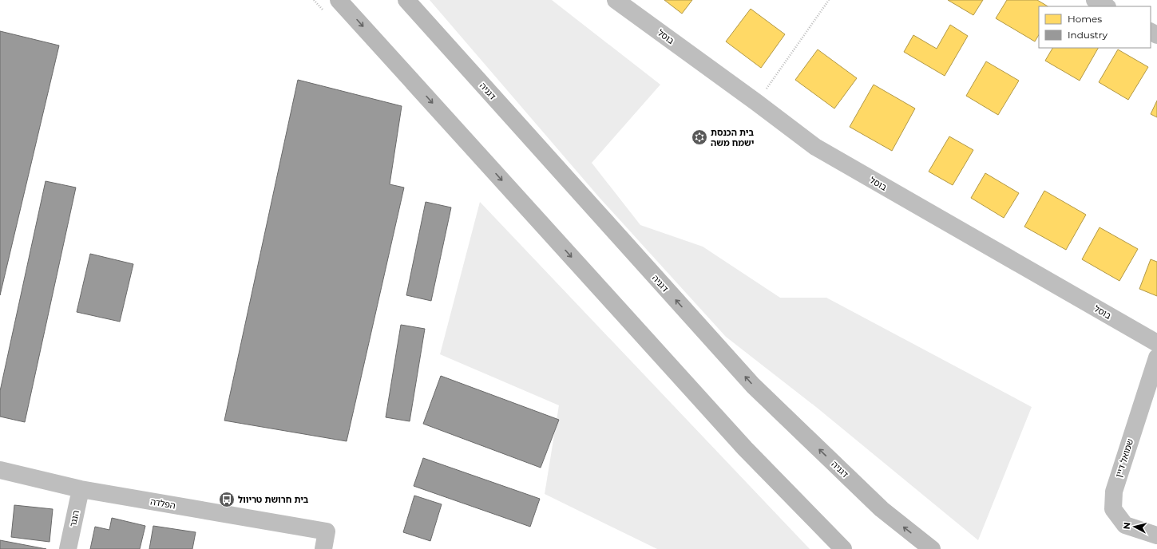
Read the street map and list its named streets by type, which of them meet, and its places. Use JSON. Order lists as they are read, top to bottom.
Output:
{
  "streets": {
    "main road": ["דגניה"],
    "street": [
      "בוסל",
      "שמואל דיין",
      "הפלדה",
      "הנגר"
    ]
  },
  "crossings": [
    ["הפלדה", "הנגר"]
  ],
  "places": {
    "synagogue": ["בית הכנסת ישמח משה"],
    "bus stop": ["בית חרושת טריוול"]
  },
  "legend": ["Homes", "Industry"],
  "north": "left"
}
